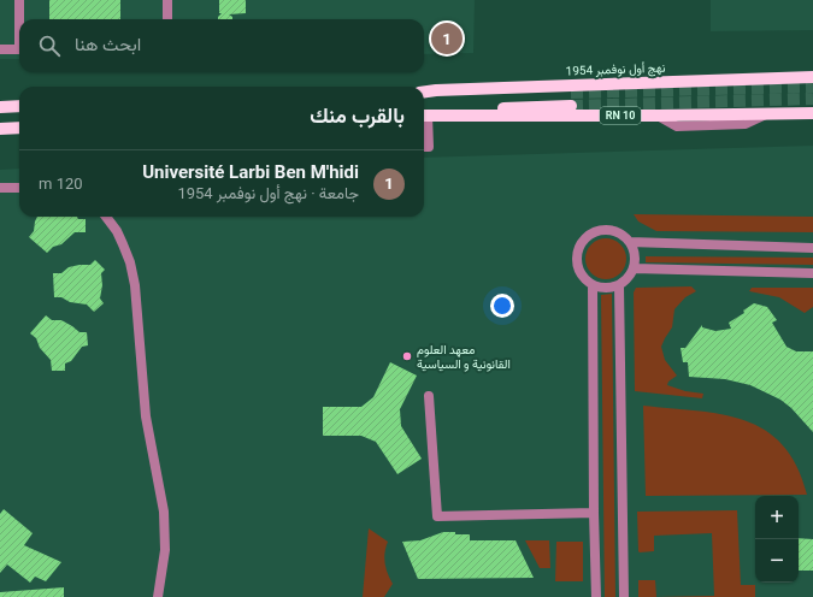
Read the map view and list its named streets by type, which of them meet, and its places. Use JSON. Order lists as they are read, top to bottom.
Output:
{
  "streets": {
    "main road": ["نهج أول نوفمبر 1954", "RN 10"]
  },
  "places": ["معهد العلوم القانونية و السياسية"],
  "page": {
    "search": "ابحث هنا",
    "pins": "1",
    "heading": "بالقرب منك",
    "list": [
      {
        "mark": "1",
        "name": "Université Larbi Ben M'hidi",
        "note": "جامعة · نهج أول نوفمبر 1954",
        "value": "120 m"
      }
    ],
    "map_buttons": ["+", "−"]
  }
}
